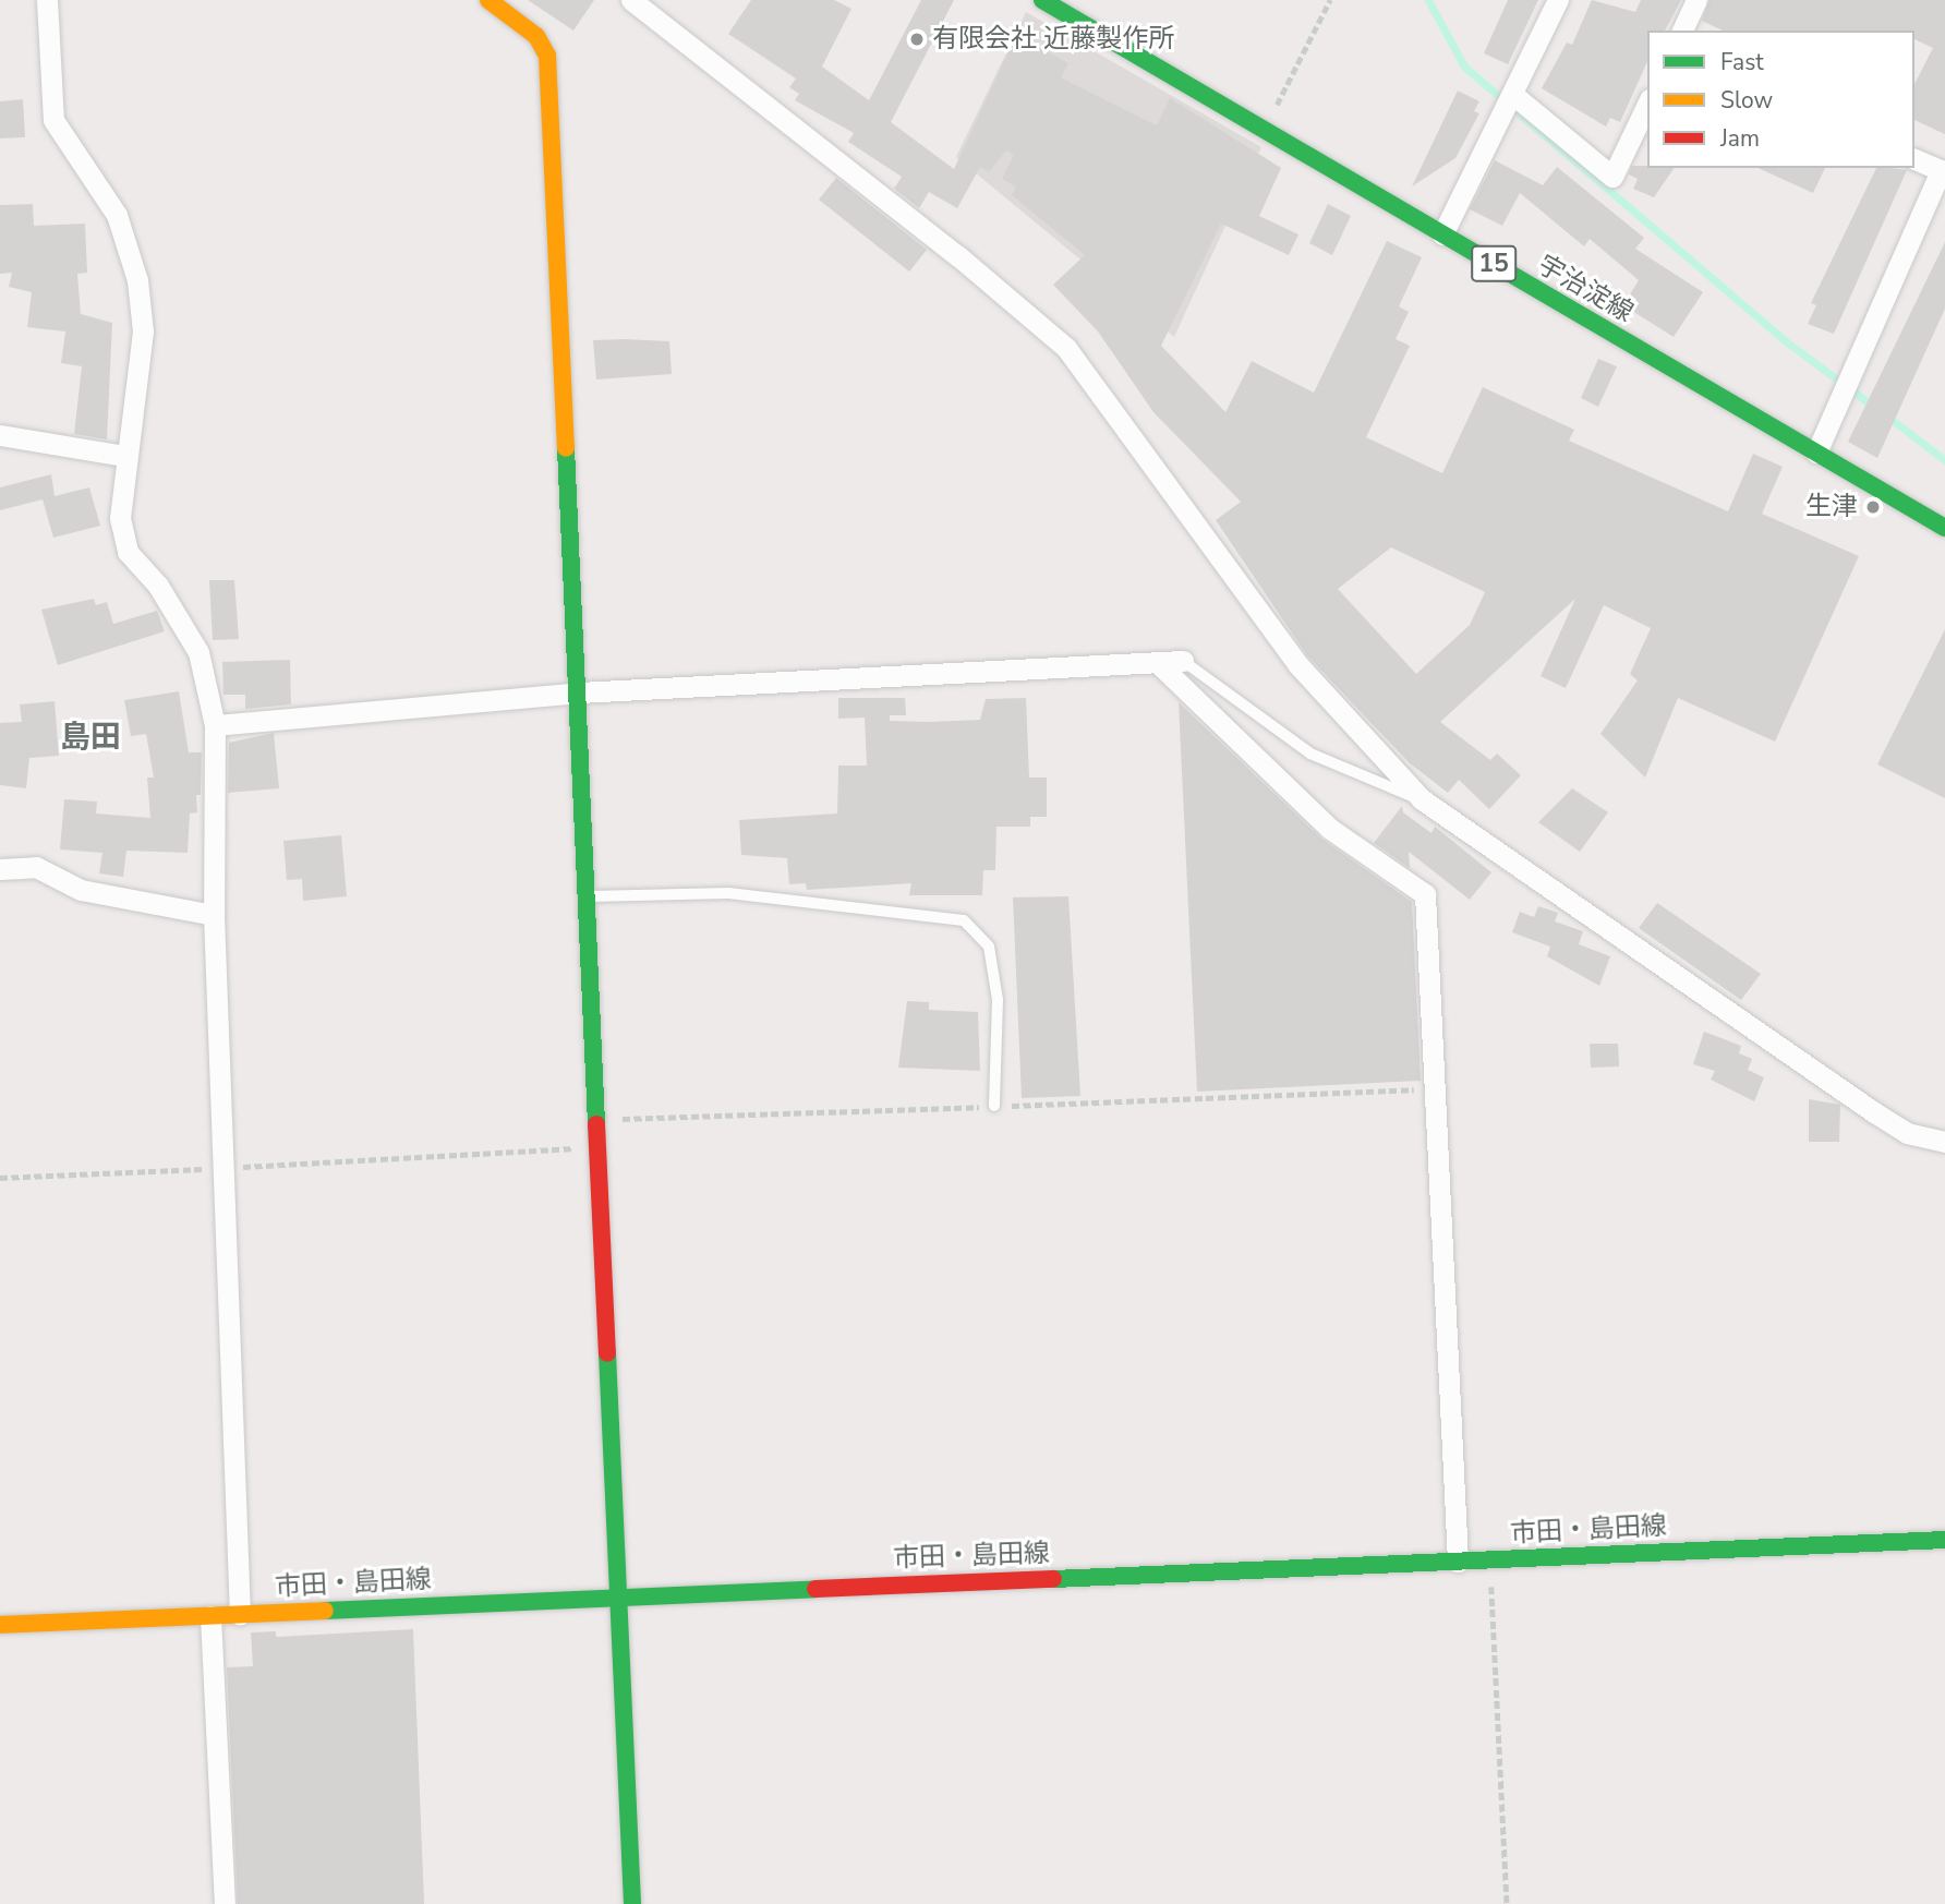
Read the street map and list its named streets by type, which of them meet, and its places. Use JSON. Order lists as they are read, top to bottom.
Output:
{
  "streets": {
    "street": ["15", "宇治淀線", "市田・島田線"]
  },
  "districts": ["島田"],
  "places": ["有限会社 近藤製作所", "生津"],
  "legend": ["Fast", "Slow", "Jam"]
}
